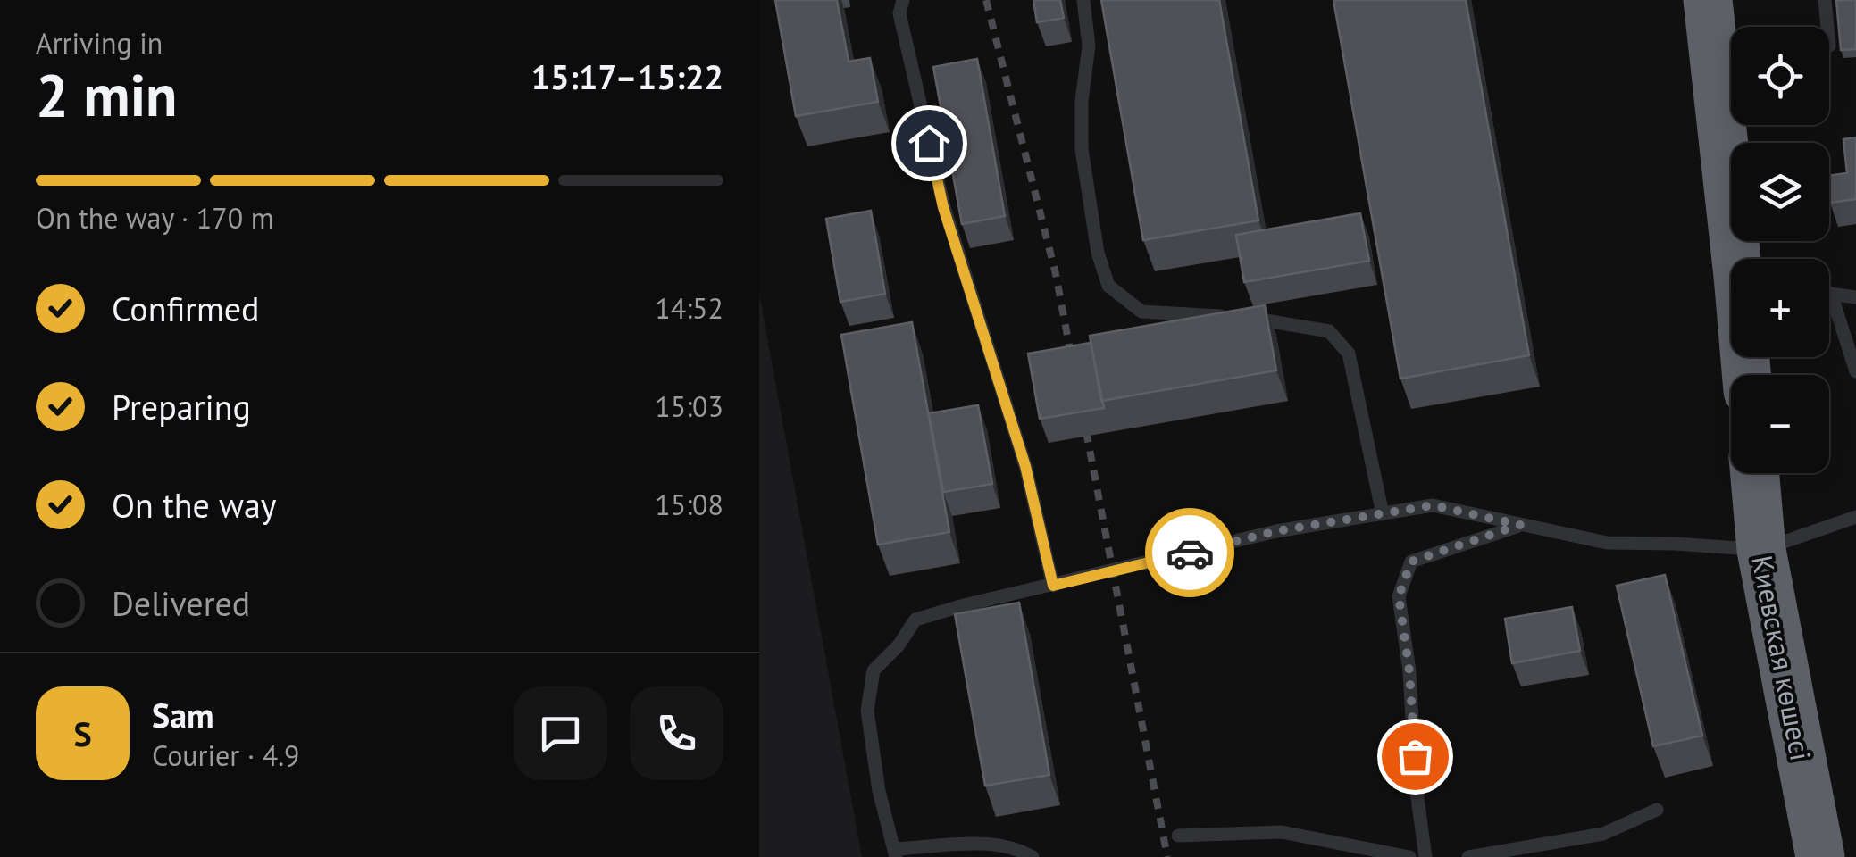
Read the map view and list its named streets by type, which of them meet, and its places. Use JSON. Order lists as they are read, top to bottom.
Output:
{
  "streets": {
    "highway": ["Киевская көшесі"]
  },
  "page": {
    "heading": ["2 min", "Arriving in", "15:17–15:22"],
    "panel": ["Sam", "Courier · 4.9"],
    "map_buttons": ["+", "−"],
    "bar": "On the way · 170 m",
    "list": [
      ["Confirmed", "14:52"],
      ["Preparing", "15:03"],
      ["On the way", "15:08"],
      "Delivered"
    ],
    "round": "S"
  }
}
